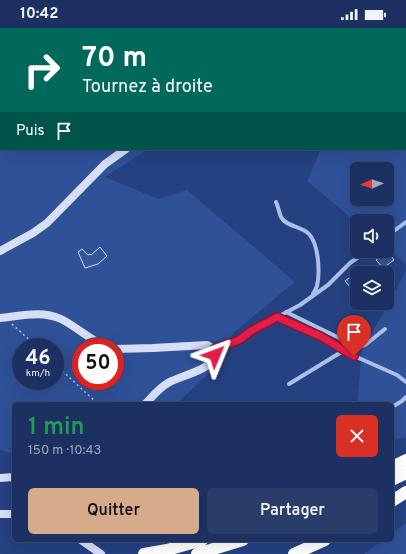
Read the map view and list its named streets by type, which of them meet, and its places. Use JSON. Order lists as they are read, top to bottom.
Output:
{
  "north": "left",
  "page": {
    "status": "10:42",
    "turn": ["70 m", "Tournez à droite"],
    "then": "Puis",
    "speed": "46 km/h",
    "limit": "50",
    "heading": ["1 min", "150 m · 10:43"],
    "buttons": ["Quitter", "Partager"]
  }
}
